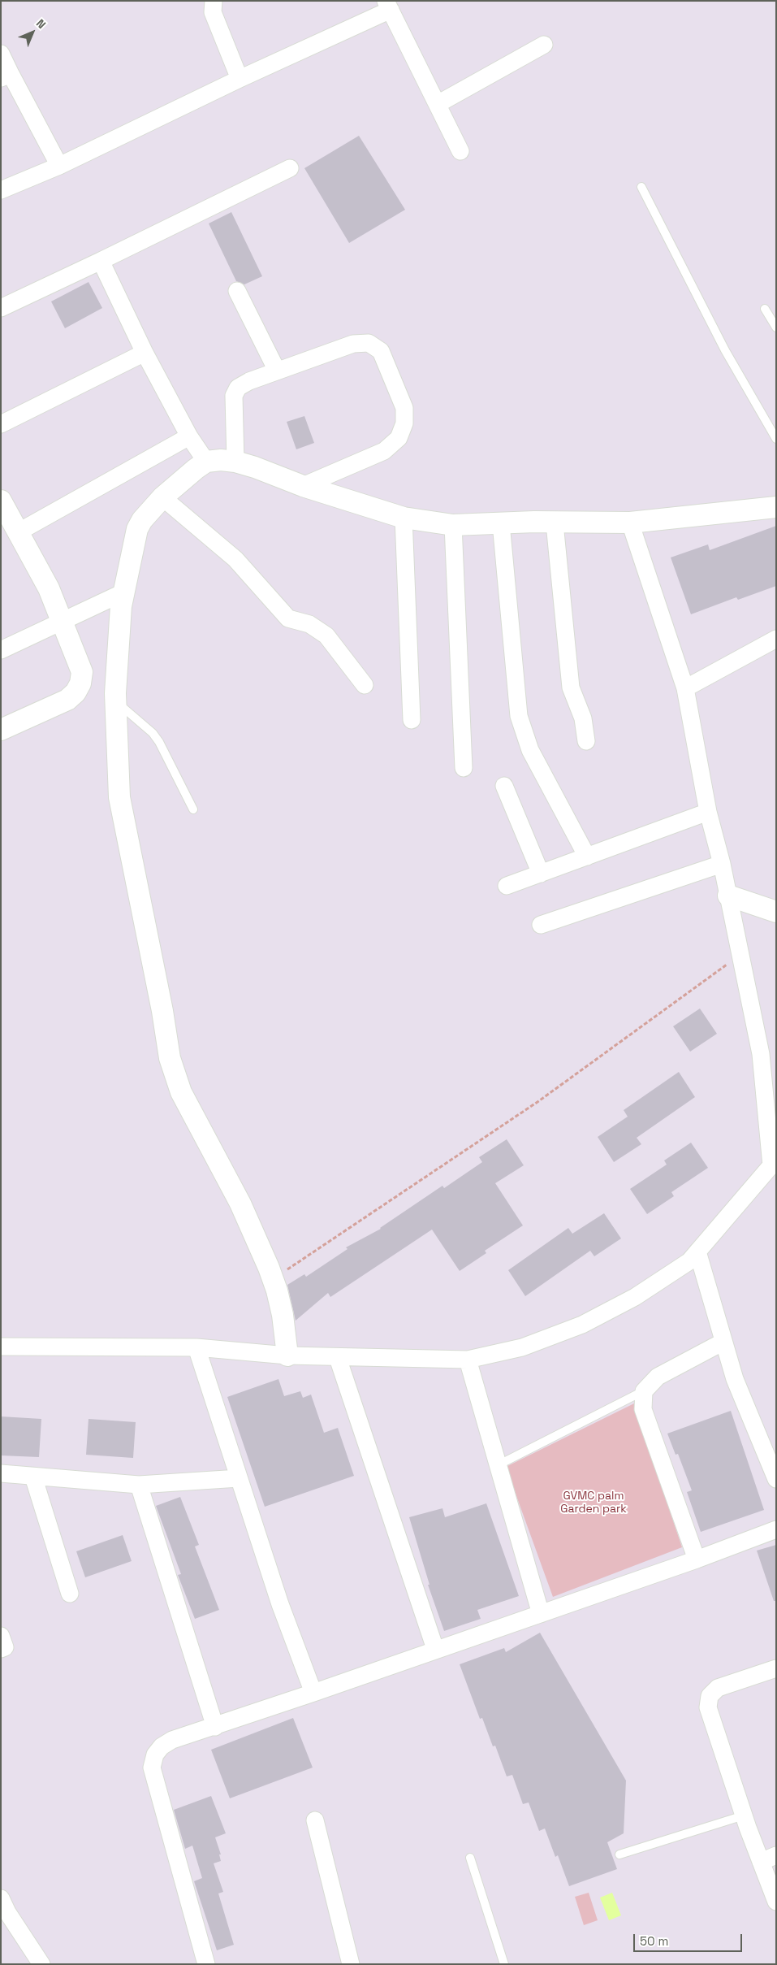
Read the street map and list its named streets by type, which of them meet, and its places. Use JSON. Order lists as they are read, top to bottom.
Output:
{
  "parks": ["GVMC palm Garden park"],
  "scale_bar": "50 m",
  "north": "top right"
}
